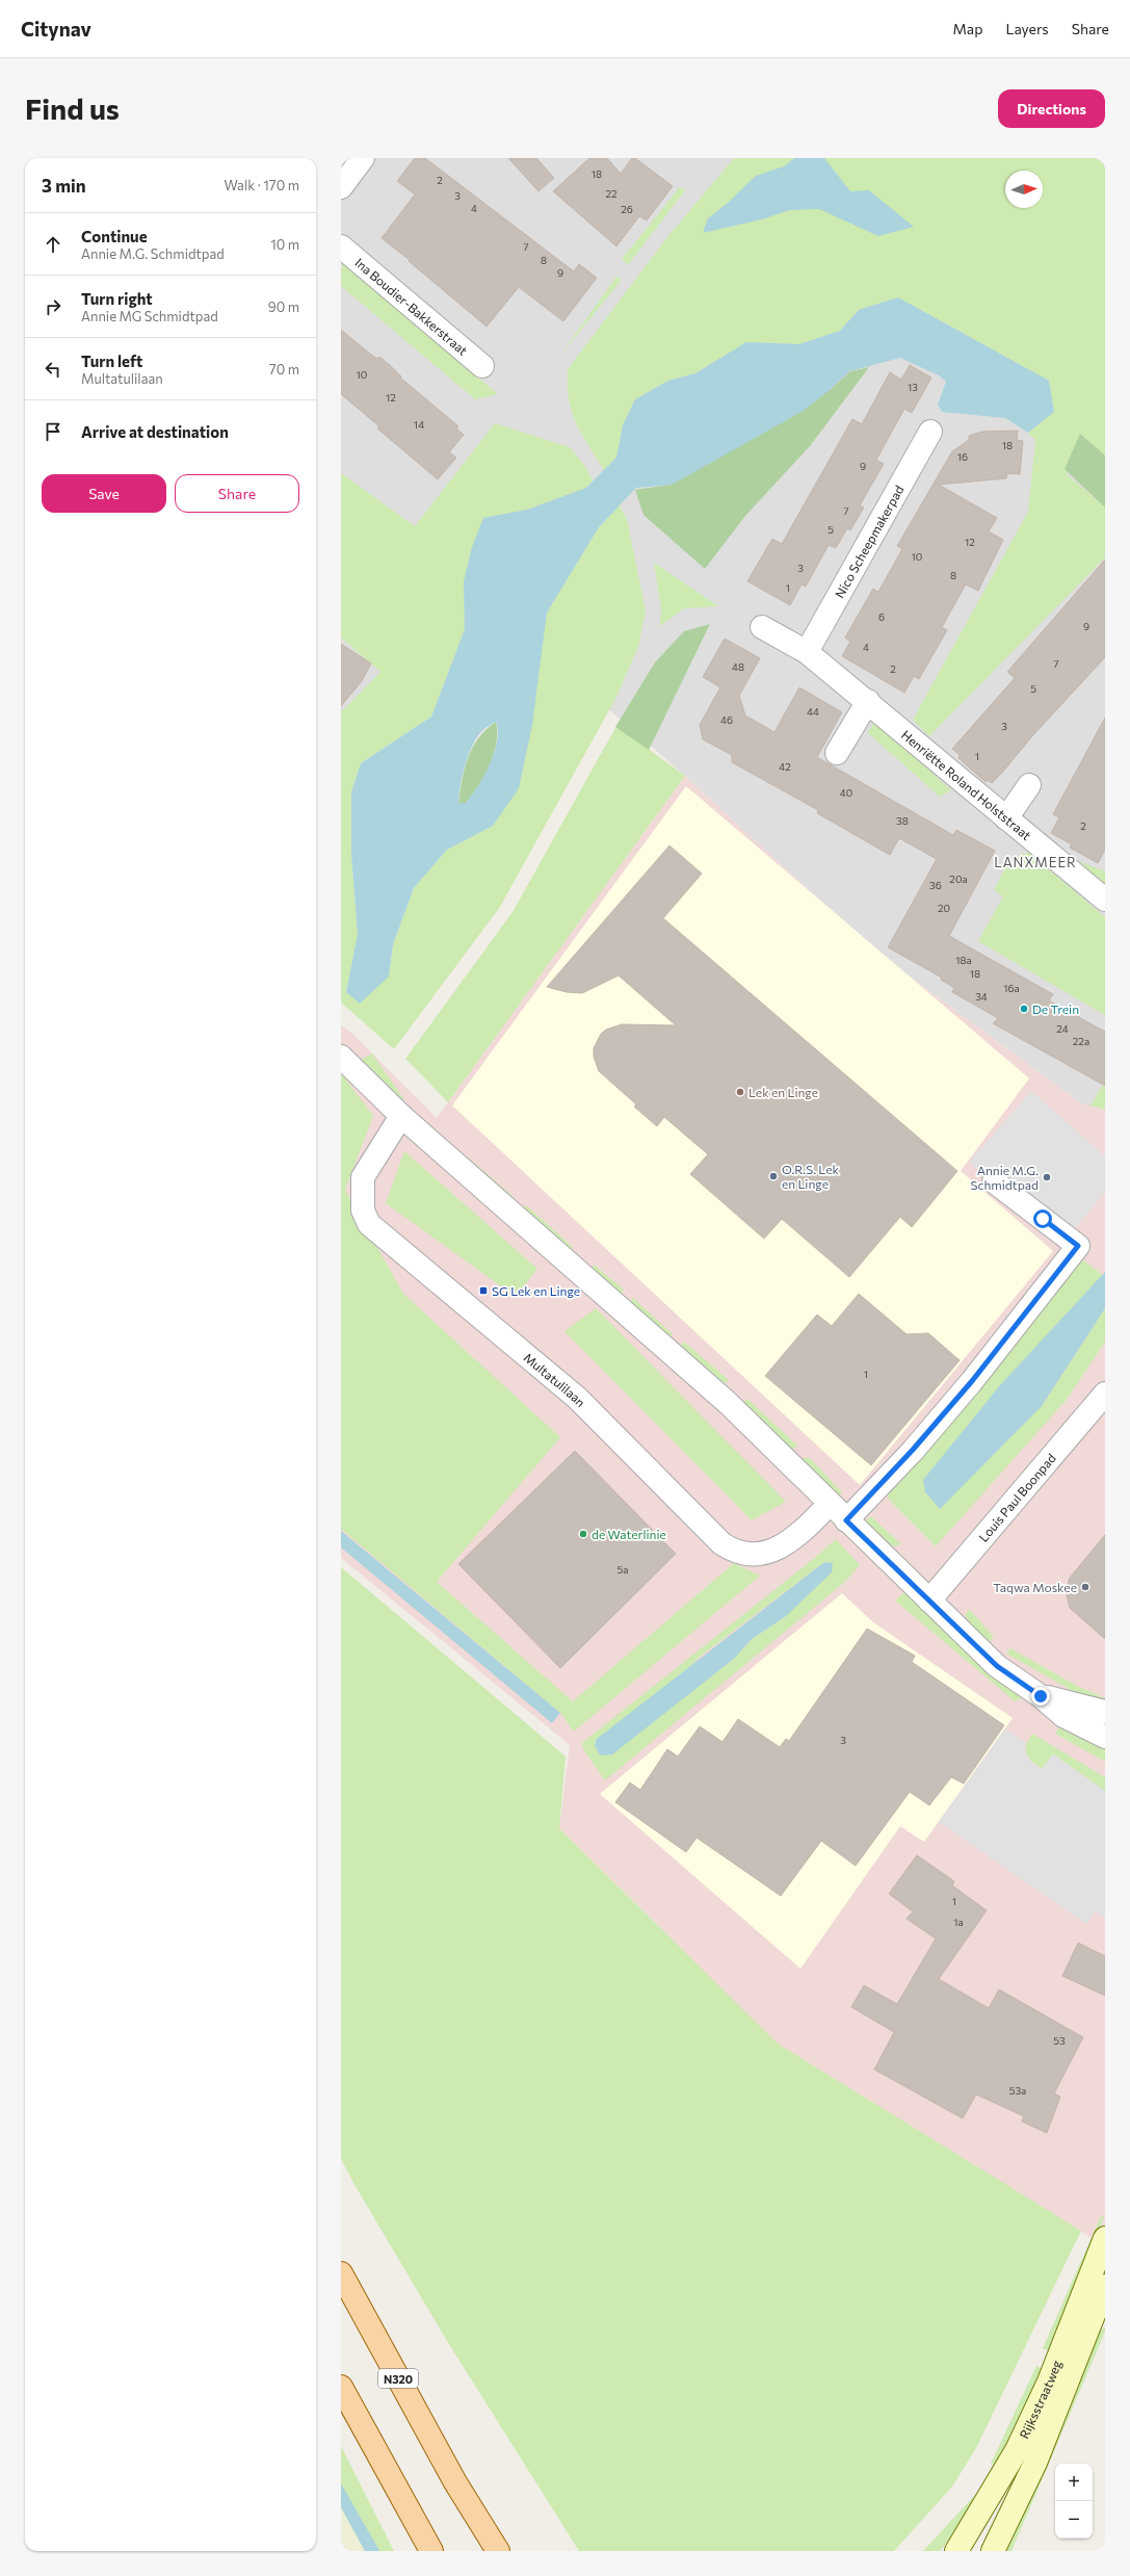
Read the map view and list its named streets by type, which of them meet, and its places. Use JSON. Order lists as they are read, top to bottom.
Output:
{
  "streets": {
    "main road": ["N320"],
    "street": [
      "Ina Boudier-Bakkerstraat",
      "Nico Scheepmakerpad",
      "Henriëtte Roland Holststraat",
      "Multatulilaan",
      "Louis Paul Boonpad",
      "Rijksstraatweg"
    ]
  },
  "crossings": [
    ["Nico Scheepmakerpad", "Henriëtte Roland Holststraat"]
  ],
  "districts": ["LANXMEER"],
  "places": {
    "other": [
      "De Trein",
      "Lek en Linge",
      "O.R.S. Lek en Linge",
      "Annie M.G. Schmidtpad",
      "de Waterlinie",
      "Taqwa Moskee"
    ],
    "transit": ["SG Lek en Linge"]
  },
  "house_numbers": [
    "18",
    "2",
    "22",
    "3",
    "4",
    "26",
    "7",
    "8",
    "9",
    "10",
    "13",
    "12",
    "14",
    "18",
    "16",
    "9",
    "7",
    "5",
    "12",
    "10",
    "3",
    "8",
    "1",
    "6",
    "9",
    "4",
    "7",
    "48",
    "2",
    "5",
    "44",
    "46",
    "3",
    "1",
    "42",
    "40",
    "38",
    "2",
    "20a",
    "36",
    "20",
    "18a",
    "18",
    "16a",
    "34",
    "24",
    "22a",
    "1",
    "5a",
    "3",
    "1",
    "1a",
    "53",
    "53a"
  ],
  "north": "right",
  "page": {
    "header": "Citynav",
    "nav": ["Map", "Layers", "Share"],
    "buttons": [
      "Directions",
      ["Save", "Share"]
    ],
    "title": "Find us",
    "heading": ["3 min", "Walk · 170 m"],
    "list": [
      ["Continue", "Annie M.G. Schmidtpad", "10 m"],
      ["Turn right", "Annie MG Schmidtpad", "90 m"],
      ["Turn left", "Multatulilaan", "70 m"],
      "Arrive at destination"
    ],
    "map_buttons": ["+", "−"]
  }
}
